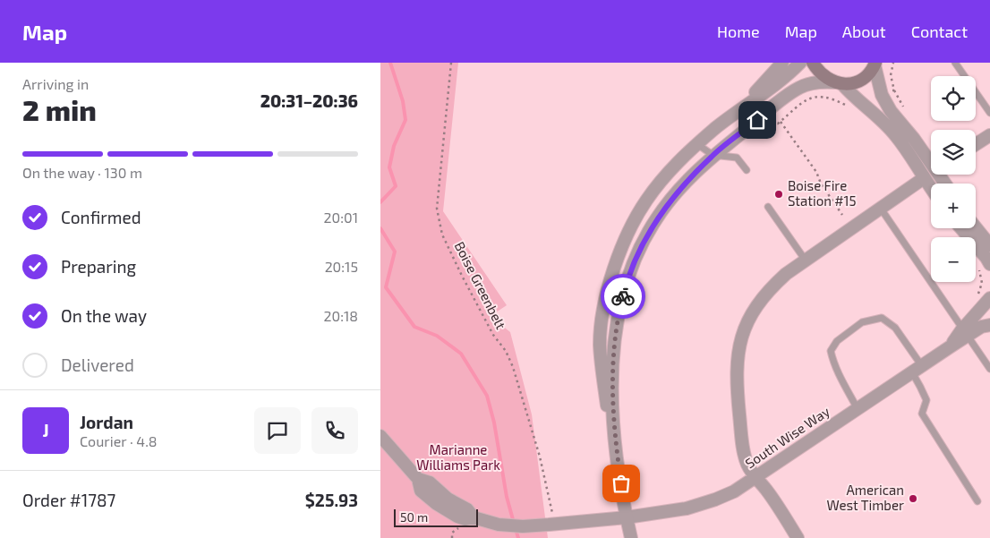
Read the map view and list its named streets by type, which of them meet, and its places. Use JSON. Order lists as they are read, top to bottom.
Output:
{
  "streets": {
    "street": ["South Wise Way"],
    "path": ["Boise Greenbelt"]
  },
  "parks": ["Marianne Williams Park"],
  "places": ["Boise Fire Station #15", "American West Timber"],
  "scale_bar": "50 m",
  "page": {
    "header": "Map",
    "nav": [
      "Home",
      "Map",
      "About",
      "Contact"
    ],
    "heading": ["2 min", "Arriving in", "20:31–20:36"],
    "panel": [
      "Jordan",
      "Courier · 4.8",
      "Order #1787",
      "$25.93"
    ],
    "map_buttons": ["+", "−"],
    "bar": "On the way · 130 m",
    "list": [
      ["Confirmed", "20:01"],
      ["Preparing", "20:15"],
      ["On the way", "20:18"],
      "Delivered"
    ],
    "round": "J",
    "scale": "50 m"
  }
}
